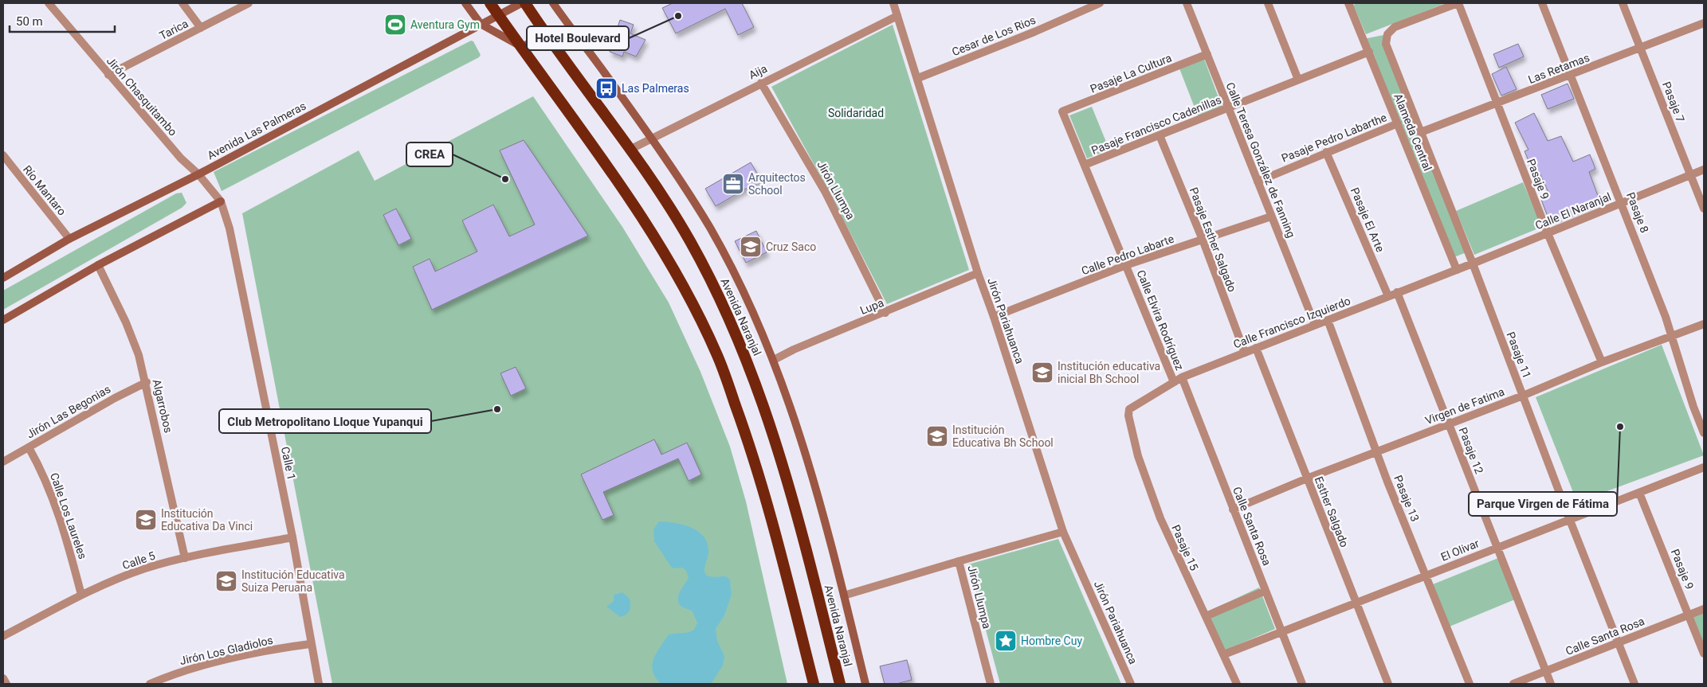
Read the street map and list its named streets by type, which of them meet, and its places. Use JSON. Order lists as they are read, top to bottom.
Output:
{
  "streets": {
    "highway": ["Avenida Naranjal"],
    "main road": ["Avenida Las Palmeras"],
    "street": [
      "Tarica",
      "Cesar de Los Rios",
      "Las Retamas",
      "Aija",
      "Pasaje La Cultura",
      "Jirón Chasquitambo",
      "Pasaje 7",
      "Pasaje Francisco Cadenillas",
      "Alameda Central",
      "Pasaje Pedro Labarthe",
      "Calle Teresa González de Fanning",
      "Pasaje 9",
      "Río Mantaro",
      "Jirón Llumpa",
      "Calle El Naranjal",
      "Pasaje 8",
      "Pasaje El Arte",
      "Pasaje Esther Salgado",
      "Calle Pedro Labarte",
      "Lupa",
      "Calle Elvira Rodríguez",
      "Jirón Pariahuanca",
      "Calle Francisco Izquierdo",
      "Pasaje 11",
      "Algarrobos",
      "Virgen de Fatima",
      "Jirón Las Begonias",
      "Pasaje 12",
      "Calle 1",
      "Pasaje 13",
      "Esther Salgado",
      "Calle Los Laureles",
      "Calle Santa Rosa",
      "Pasaje 15",
      "El Olivar",
      "Calle 5",
      "Jirón Los Gladiolos"
    ]
  },
  "crossings": [
    ["Tarica", "Jirón Chasquitambo"],
    ["Cesar de Los Rios", "Jirón Pariahuanca"],
    ["Las Retamas", "Pasaje 7"],
    ["Las Retamas", "Pasaje 9"],
    ["Las Retamas", "Pasaje 8"],
    ["Las Retamas", "Pasaje 11"],
    ["Aija", "Jirón Llumpa"],
    ["Aija", "Avenida Naranjal"],
    ["Aija", "Jirón Pariahuanca"],
    ["Pasaje La Cultura", "Calle Teresa González de Fanning"],
    ["Pasaje La Cultura", "Calle Elvira Rodríguez"],
    ["Jirón Chasquitambo", "Avenida Las Palmeras"],
    ["Jirón Chasquitambo", "Calle 1"],
    ["Pasaje 7", "Calle El Naranjal"],
    ["Pasaje Francisco Cadenillas", "Alameda Central"],
    ["Pasaje Francisco Cadenillas", "Calle Teresa González de Fanning"],
    ["Pasaje Francisco Cadenillas", "Pasaje Esther Salgado"],
    ["Pasaje Francisco Cadenillas", "Calle Elvira Rodríguez"],
    ["Avenida Las Palmeras", "Río Mantaro"],
    ["Alameda Central", "Pasaje Pedro Labarthe"],
    ["Alameda Central", "Calle Francisco Izquierdo"],
    ["Pasaje Pedro Labarthe", "Calle Teresa González de Fanning"],
    ["Pasaje Pedro Labarthe", "Pasaje El Arte"],
    ["Calle Teresa González de Fanning", "Calle Pedro Labarte"],
    ["Calle Teresa González de Fanning", "Calle Francisco Izquierdo"],
    ["Pasaje 9", "Calle El Naranjal"],
    ["Pasaje 9", "Pasaje 11"],
    ["Pasaje 9", "Virgen de Fatima"],
    ["Pasaje 9", "Calle Santa Rosa"],
    ["Pasaje 9", "El Olivar"],
    ["Jirón Llumpa", "Lupa"],
    ["Calle El Naranjal", "Pasaje 8"],
    ["Calle El Naranjal", "Calle Francisco Izquierdo"],
    ["Calle El Naranjal", "Pasaje 11"],
    ["Pasaje 8", "Virgen de Fatima"],
    ["Pasaje El Arte", "Calle Francisco Izquierdo"],
    ["Pasaje Esther Salgado", "Calle Pedro Labarte"],
    ["Pasaje Esther Salgado", "Calle Francisco Izquierdo"],
    ["Calle Pedro Labarte", "Calle Elvira Rodríguez"],
    ["Calle Pedro Labarte", "Jirón Pariahuanca"],
    ["Lupa", "Avenida Naranjal"],
    ["Lupa", "Jirón Pariahuanca"],
    ["Calle Elvira Rodríguez", "Calle Francisco Izquierdo"],
    ["Calle Francisco Izquierdo", "Pasaje 11"],
    ["Calle Francisco Izquierdo", "Pasaje 12"],
    ["Calle Francisco Izquierdo", "Pasaje 13"],
    ["Calle Francisco Izquierdo", "Esther Salgado"],
    ["Calle Francisco Izquierdo", "Calle Santa Rosa"],
    ["Calle Francisco Izquierdo", "Pasaje 15"],
    ["Pasaje 11", "Virgen de Fatima"],
    ["Pasaje 11", "Calle Santa Rosa"],
    ["Pasaje 11", "El Olivar"],
    ["Algarrobos", "Jirón Las Begonias"],
    ["Algarrobos", "Calle 5"],
    ["Virgen de Fatima", "Pasaje 12"],
    ["Virgen de Fatima", "Pasaje 13"],
    ["Virgen de Fatima", "Esther Salgado"],
    ["Virgen de Fatima", "Calle Santa Rosa"],
    ["Jirón Las Begonias", "Calle Los Laureles"],
    ["Pasaje 12", "Calle Santa Rosa"],
    ["Pasaje 12", "El Olivar"],
    ["Calle 1", "Calle 5"],
    ["Calle 1", "Jirón Los Gladiolos"],
    ["Pasaje 13", "El Olivar"],
    ["Esther Salgado", "El Olivar"],
    ["Calle Los Laureles", "Calle 5"],
    ["Calle Santa Rosa", "El Olivar"],
    ["Pasaje 15", "El Olivar"]
  ],
  "parks": ["Solidaridad"],
  "places": {
    "other": [
      "Hotel Boulevard",
      "CREA",
      "Club Metropolitano Lloque Yupanqui",
      "Parque Virgen de Fátima"
    ],
    "sports": ["Aventura Gym"],
    "bus stop": ["Las Palmeras"],
    "office": ["Arquitectos School"],
    "school or university": [
      "Cruz Saco",
      "Institución educativa inicial Bh School",
      "Institución Educativa Bh School",
      "Institución Educativa Da Vinci",
      "Institución Educativa Suiza Peruana"
    ],
    "place": ["Hombre Cuy"]
  },
  "scale_bar": "50 m"
}
